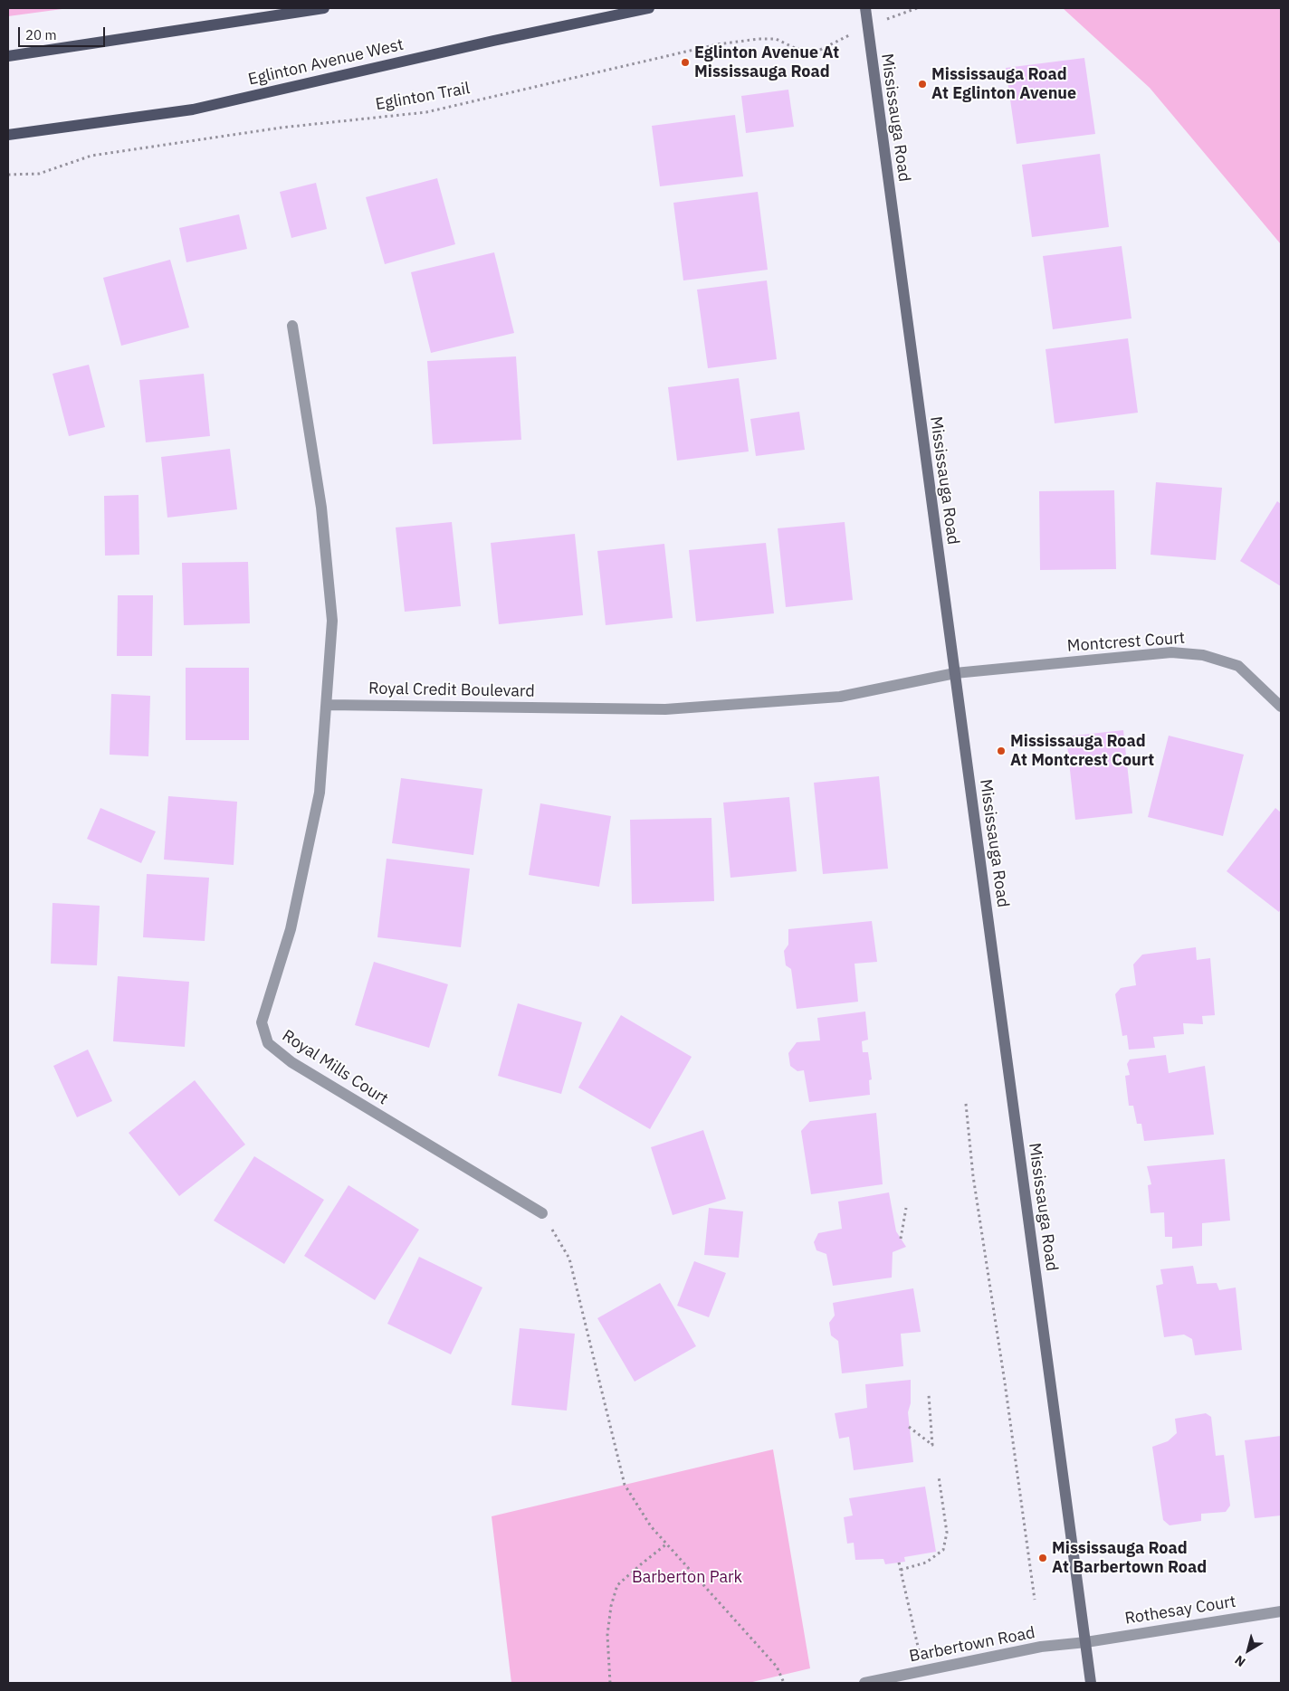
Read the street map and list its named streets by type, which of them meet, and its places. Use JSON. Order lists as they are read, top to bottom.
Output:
{
  "streets": {
    "main road": ["Eglinton Avenue West", "Mississauga Road"],
    "street": [
      "Montcrest Court",
      "Royal Credit Boulevard",
      "Royal Mills Court",
      "Rothesay Court",
      "Barbertown Road"
    ],
    "path": ["Eglinton Trail"]
  },
  "crossings": [
    ["Mississauga Road", "Montcrest Court"],
    ["Mississauga Road", "Royal Credit Boulevard"],
    ["Mississauga Road", "Rothesay Court"],
    ["Mississauga Road", "Barbertown Road"],
    ["Montcrest Court", "Royal Credit Boulevard"],
    ["Royal Credit Boulevard", "Royal Mills Court"],
    ["Rothesay Court", "Barbertown Road"]
  ],
  "parks": ["Barberton Park"],
  "places": [
    "Eglinton Avenue At Mississauga Road",
    "Mississauga Road At Eglinton Avenue",
    "Mississauga Road At Montcrest Court",
    "Mississauga Road At Barbertown Road"
  ],
  "scale_bar": "20 m",
  "north": "bottom left"
}
